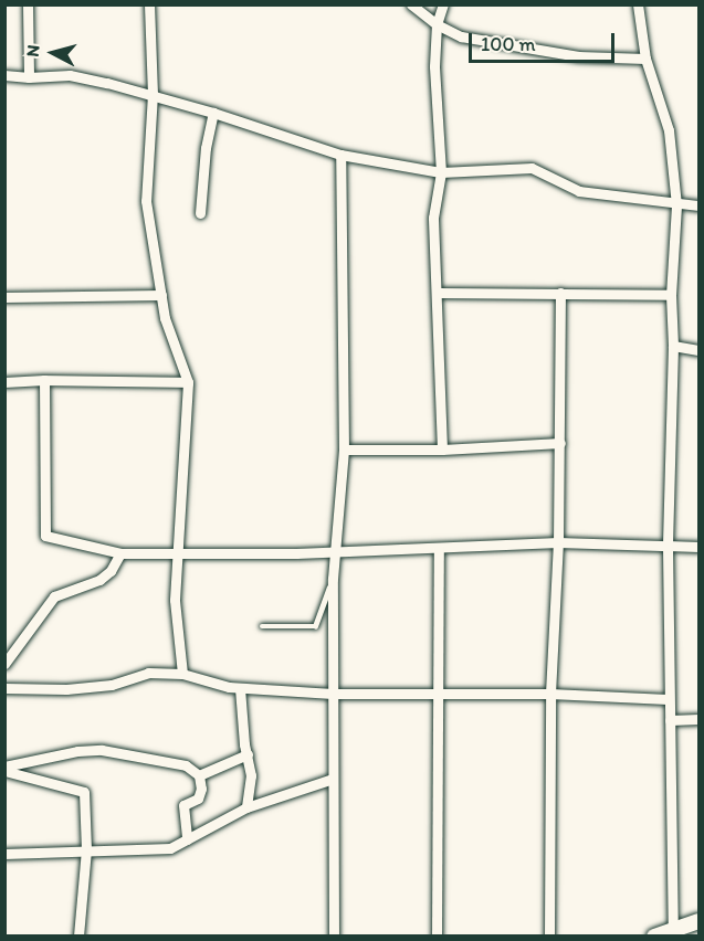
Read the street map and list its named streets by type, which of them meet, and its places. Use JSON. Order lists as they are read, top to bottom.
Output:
{
  "scale_bar": "100 m",
  "north": "left"
}
